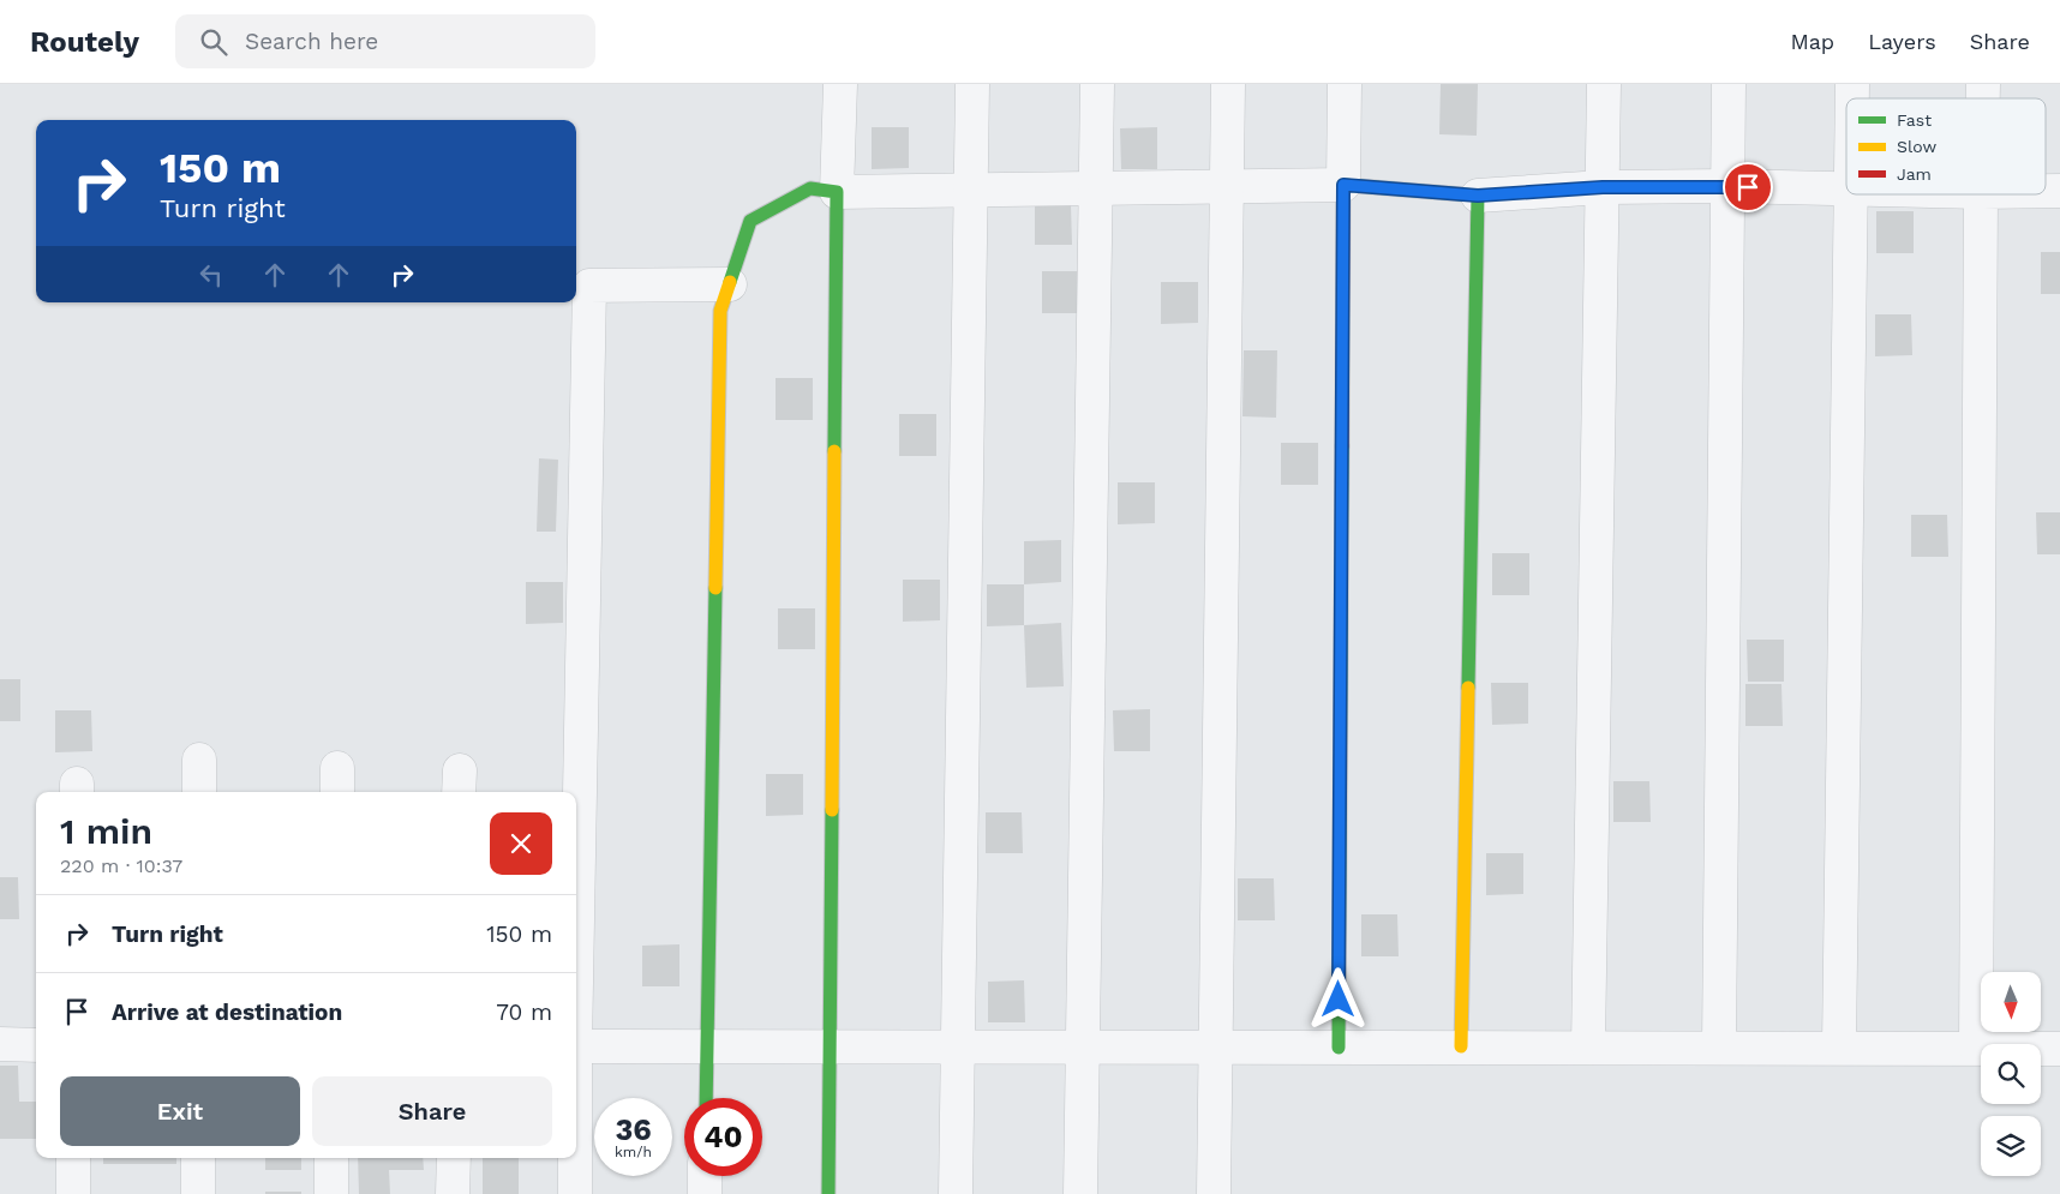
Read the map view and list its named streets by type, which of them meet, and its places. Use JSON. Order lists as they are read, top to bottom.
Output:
{
  "legend": ["Fast", "Slow", "Jam"],
  "north": "bottom",
  "page": {
    "header": "Routely",
    "search": "Search here",
    "nav": ["Map", "Layers", "Share"],
    "turn": ["150 m", "Turn right"],
    "heading": ["1 min", "220 m · 10:37"],
    "list": [
      {
        "name": "Turn right",
        "value": "150 m"
      },
      {
        "name": "Arrive at destination",
        "value": "70 m"
      }
    ],
    "buttons": ["Exit", "Share"],
    "speed": "36 km/h",
    "limit": "40"
  }
}
